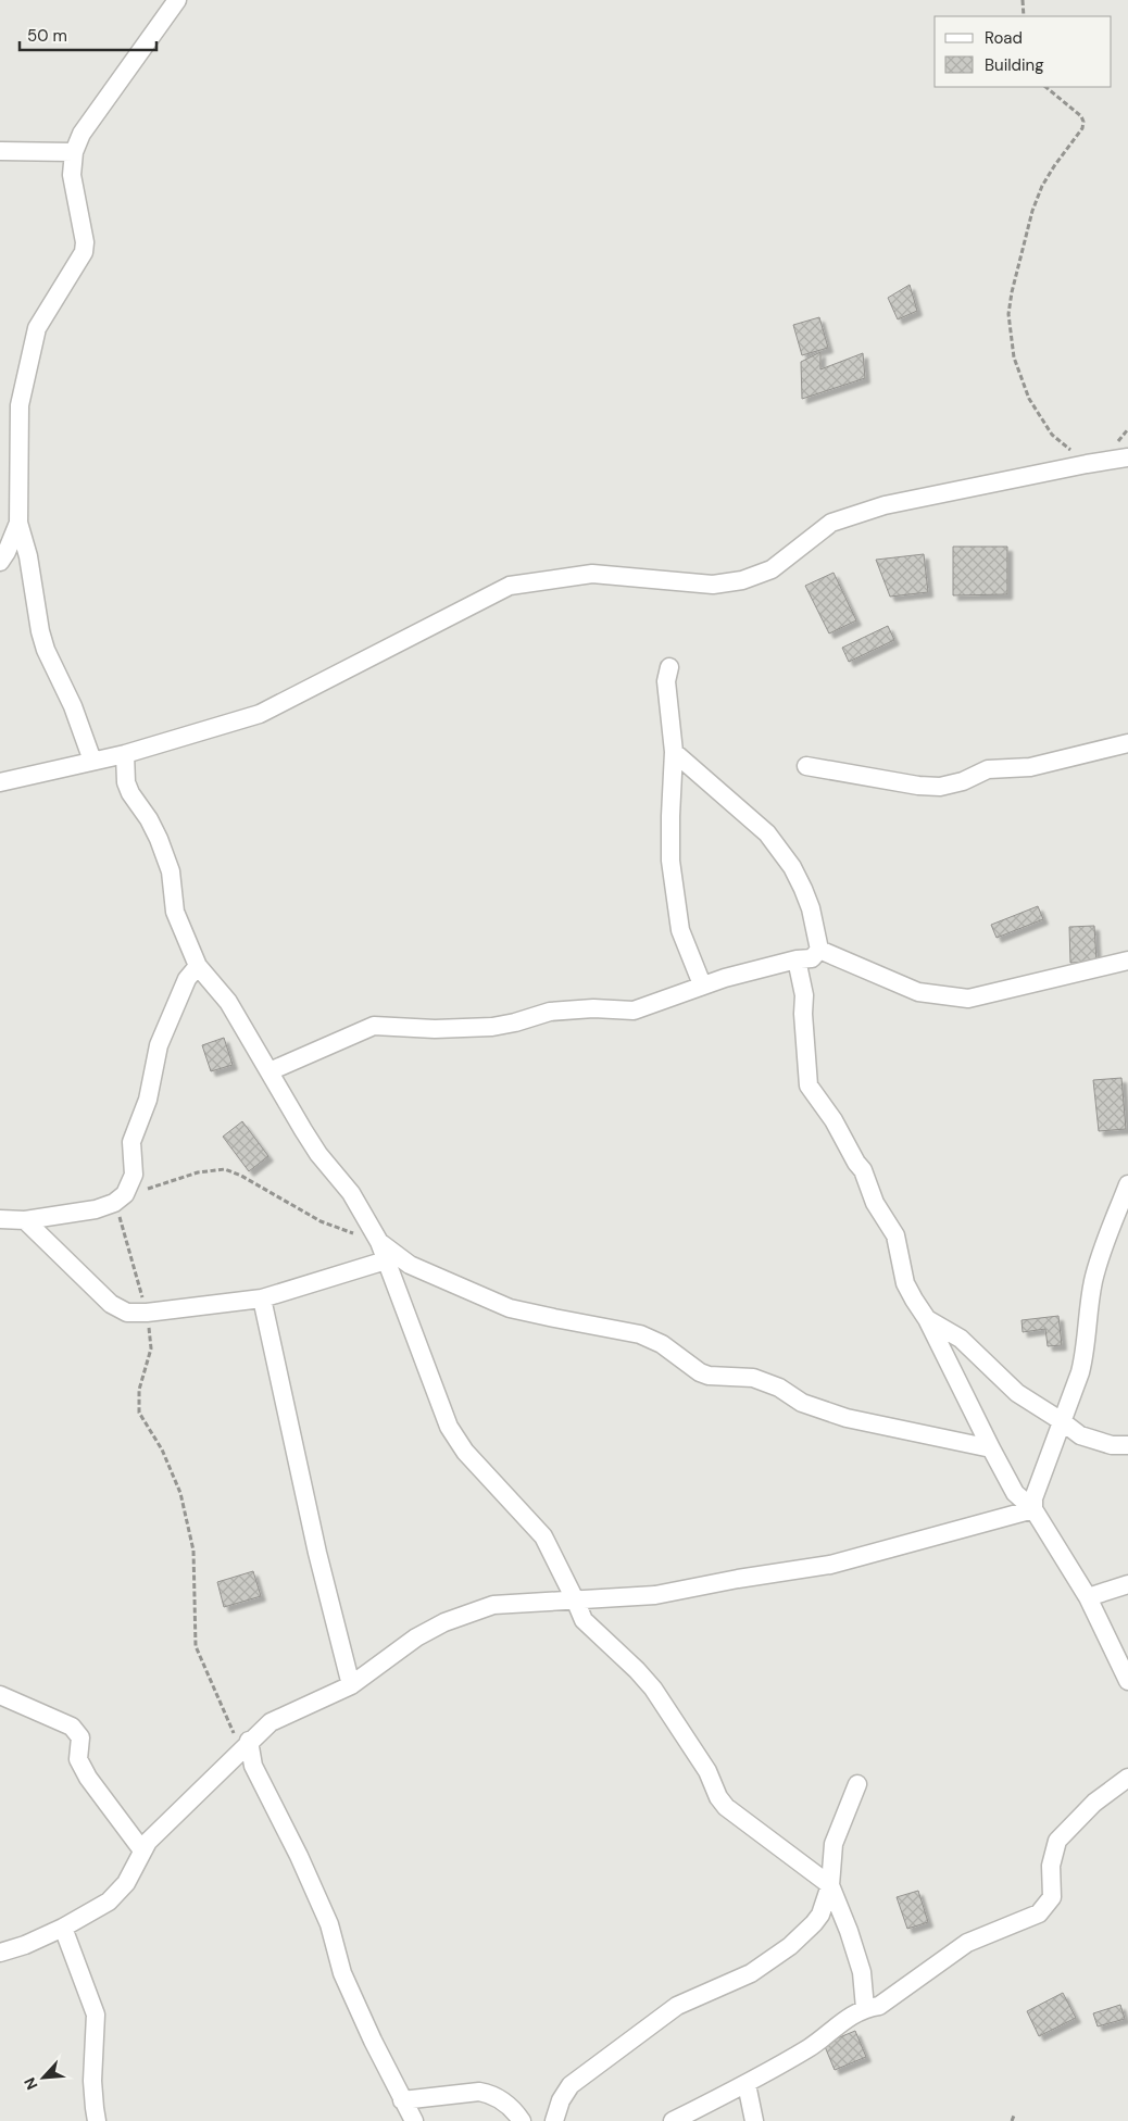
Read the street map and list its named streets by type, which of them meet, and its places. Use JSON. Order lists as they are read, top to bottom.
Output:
{
  "legend": ["Road", "Building"],
  "scale_bar": "50 m",
  "north": "bottom left"
}
